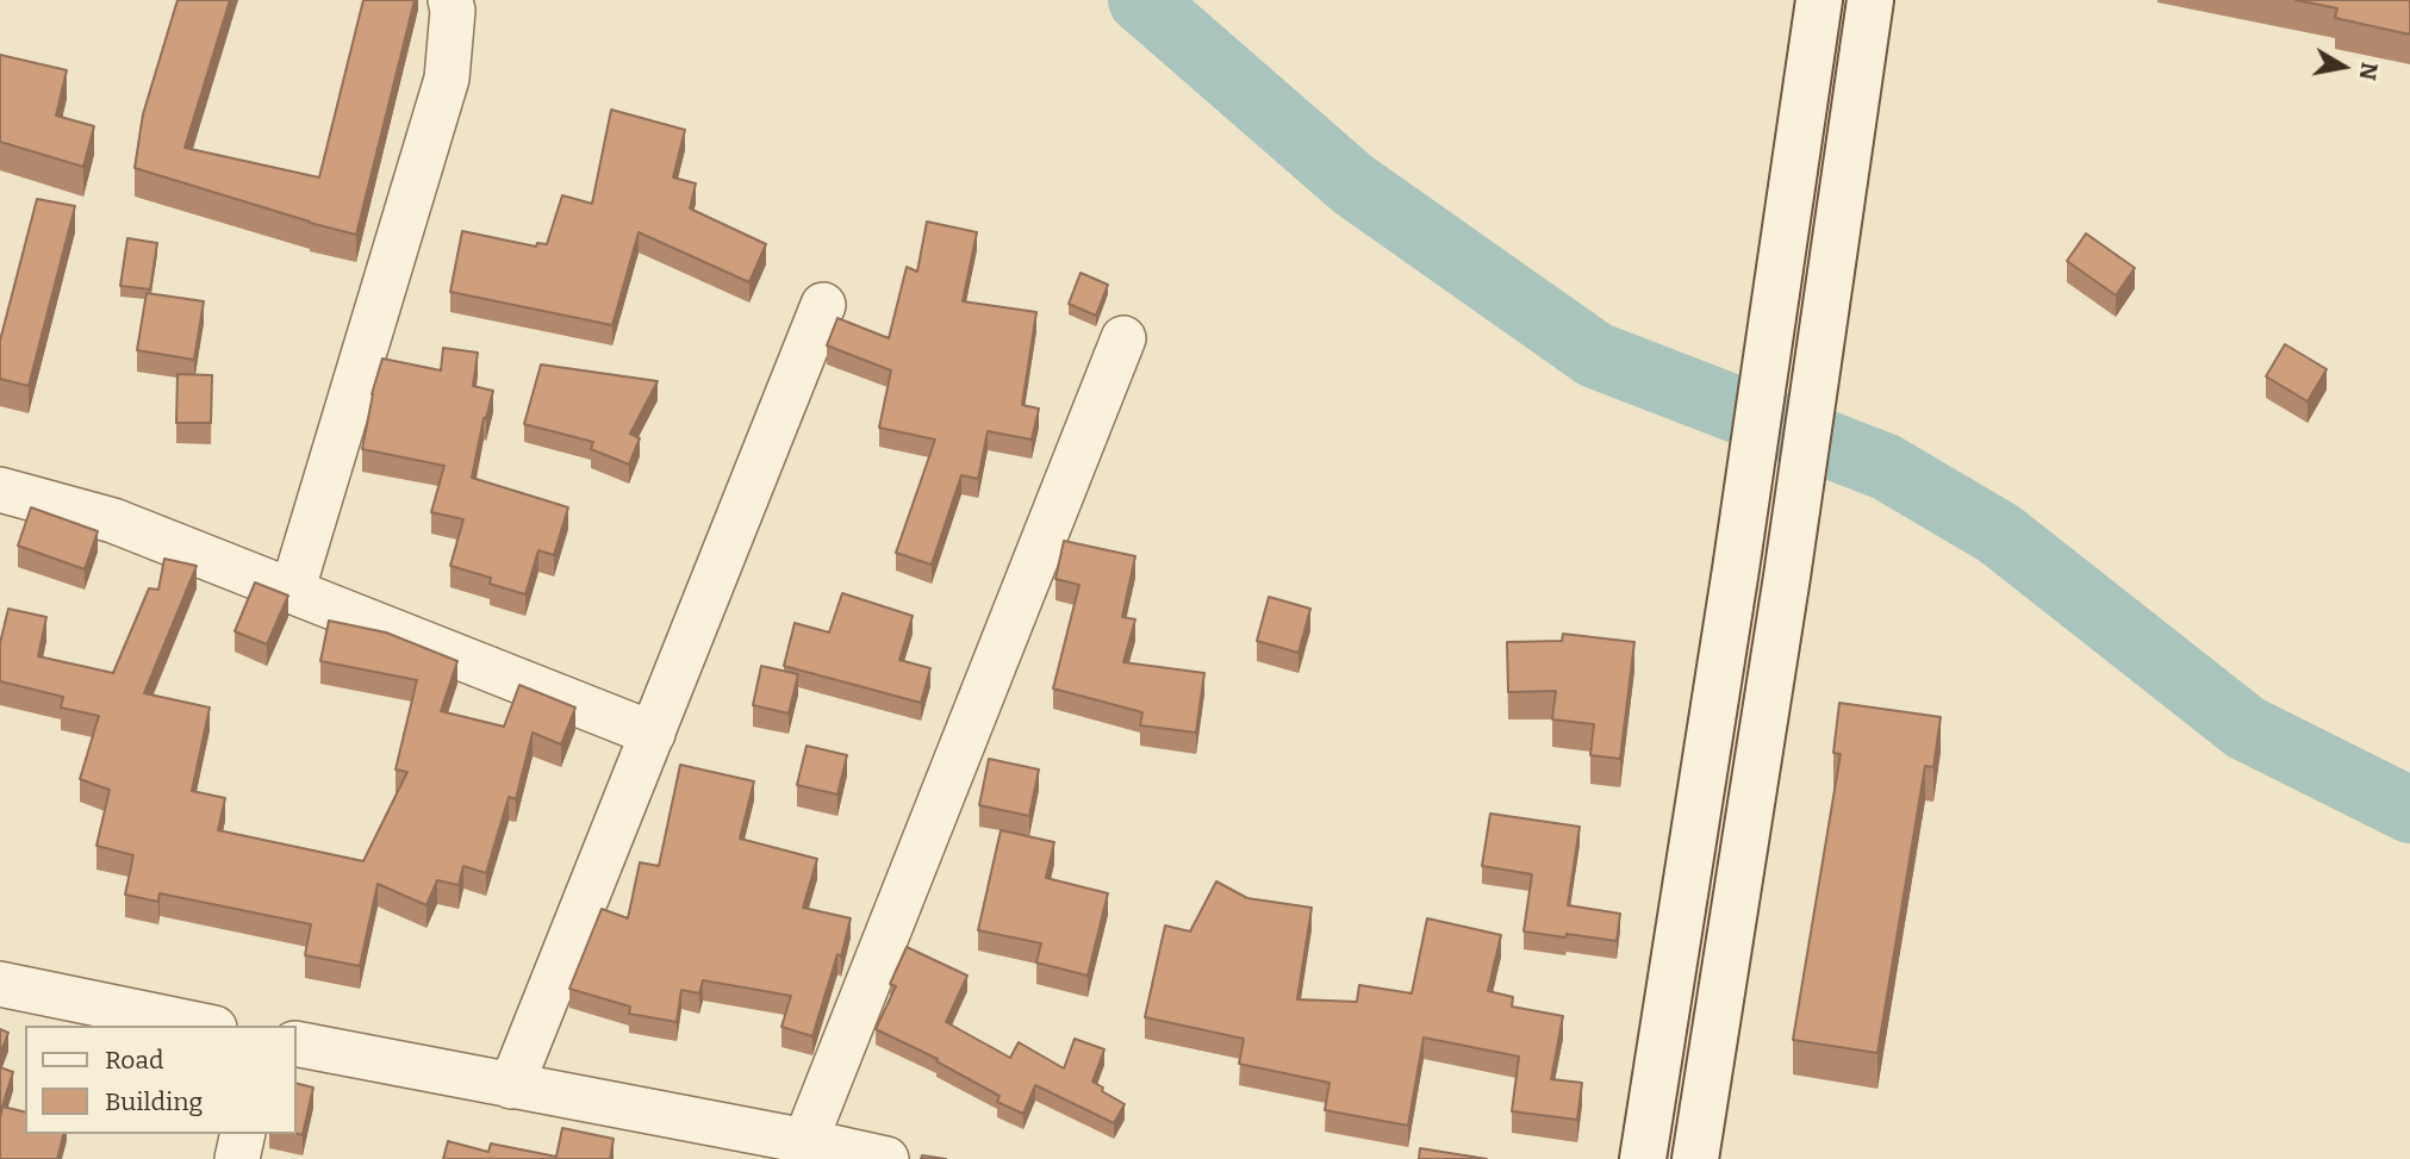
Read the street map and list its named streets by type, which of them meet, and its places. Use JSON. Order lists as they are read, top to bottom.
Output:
{
  "legend": ["Road", "Building"],
  "north": "right"
}
